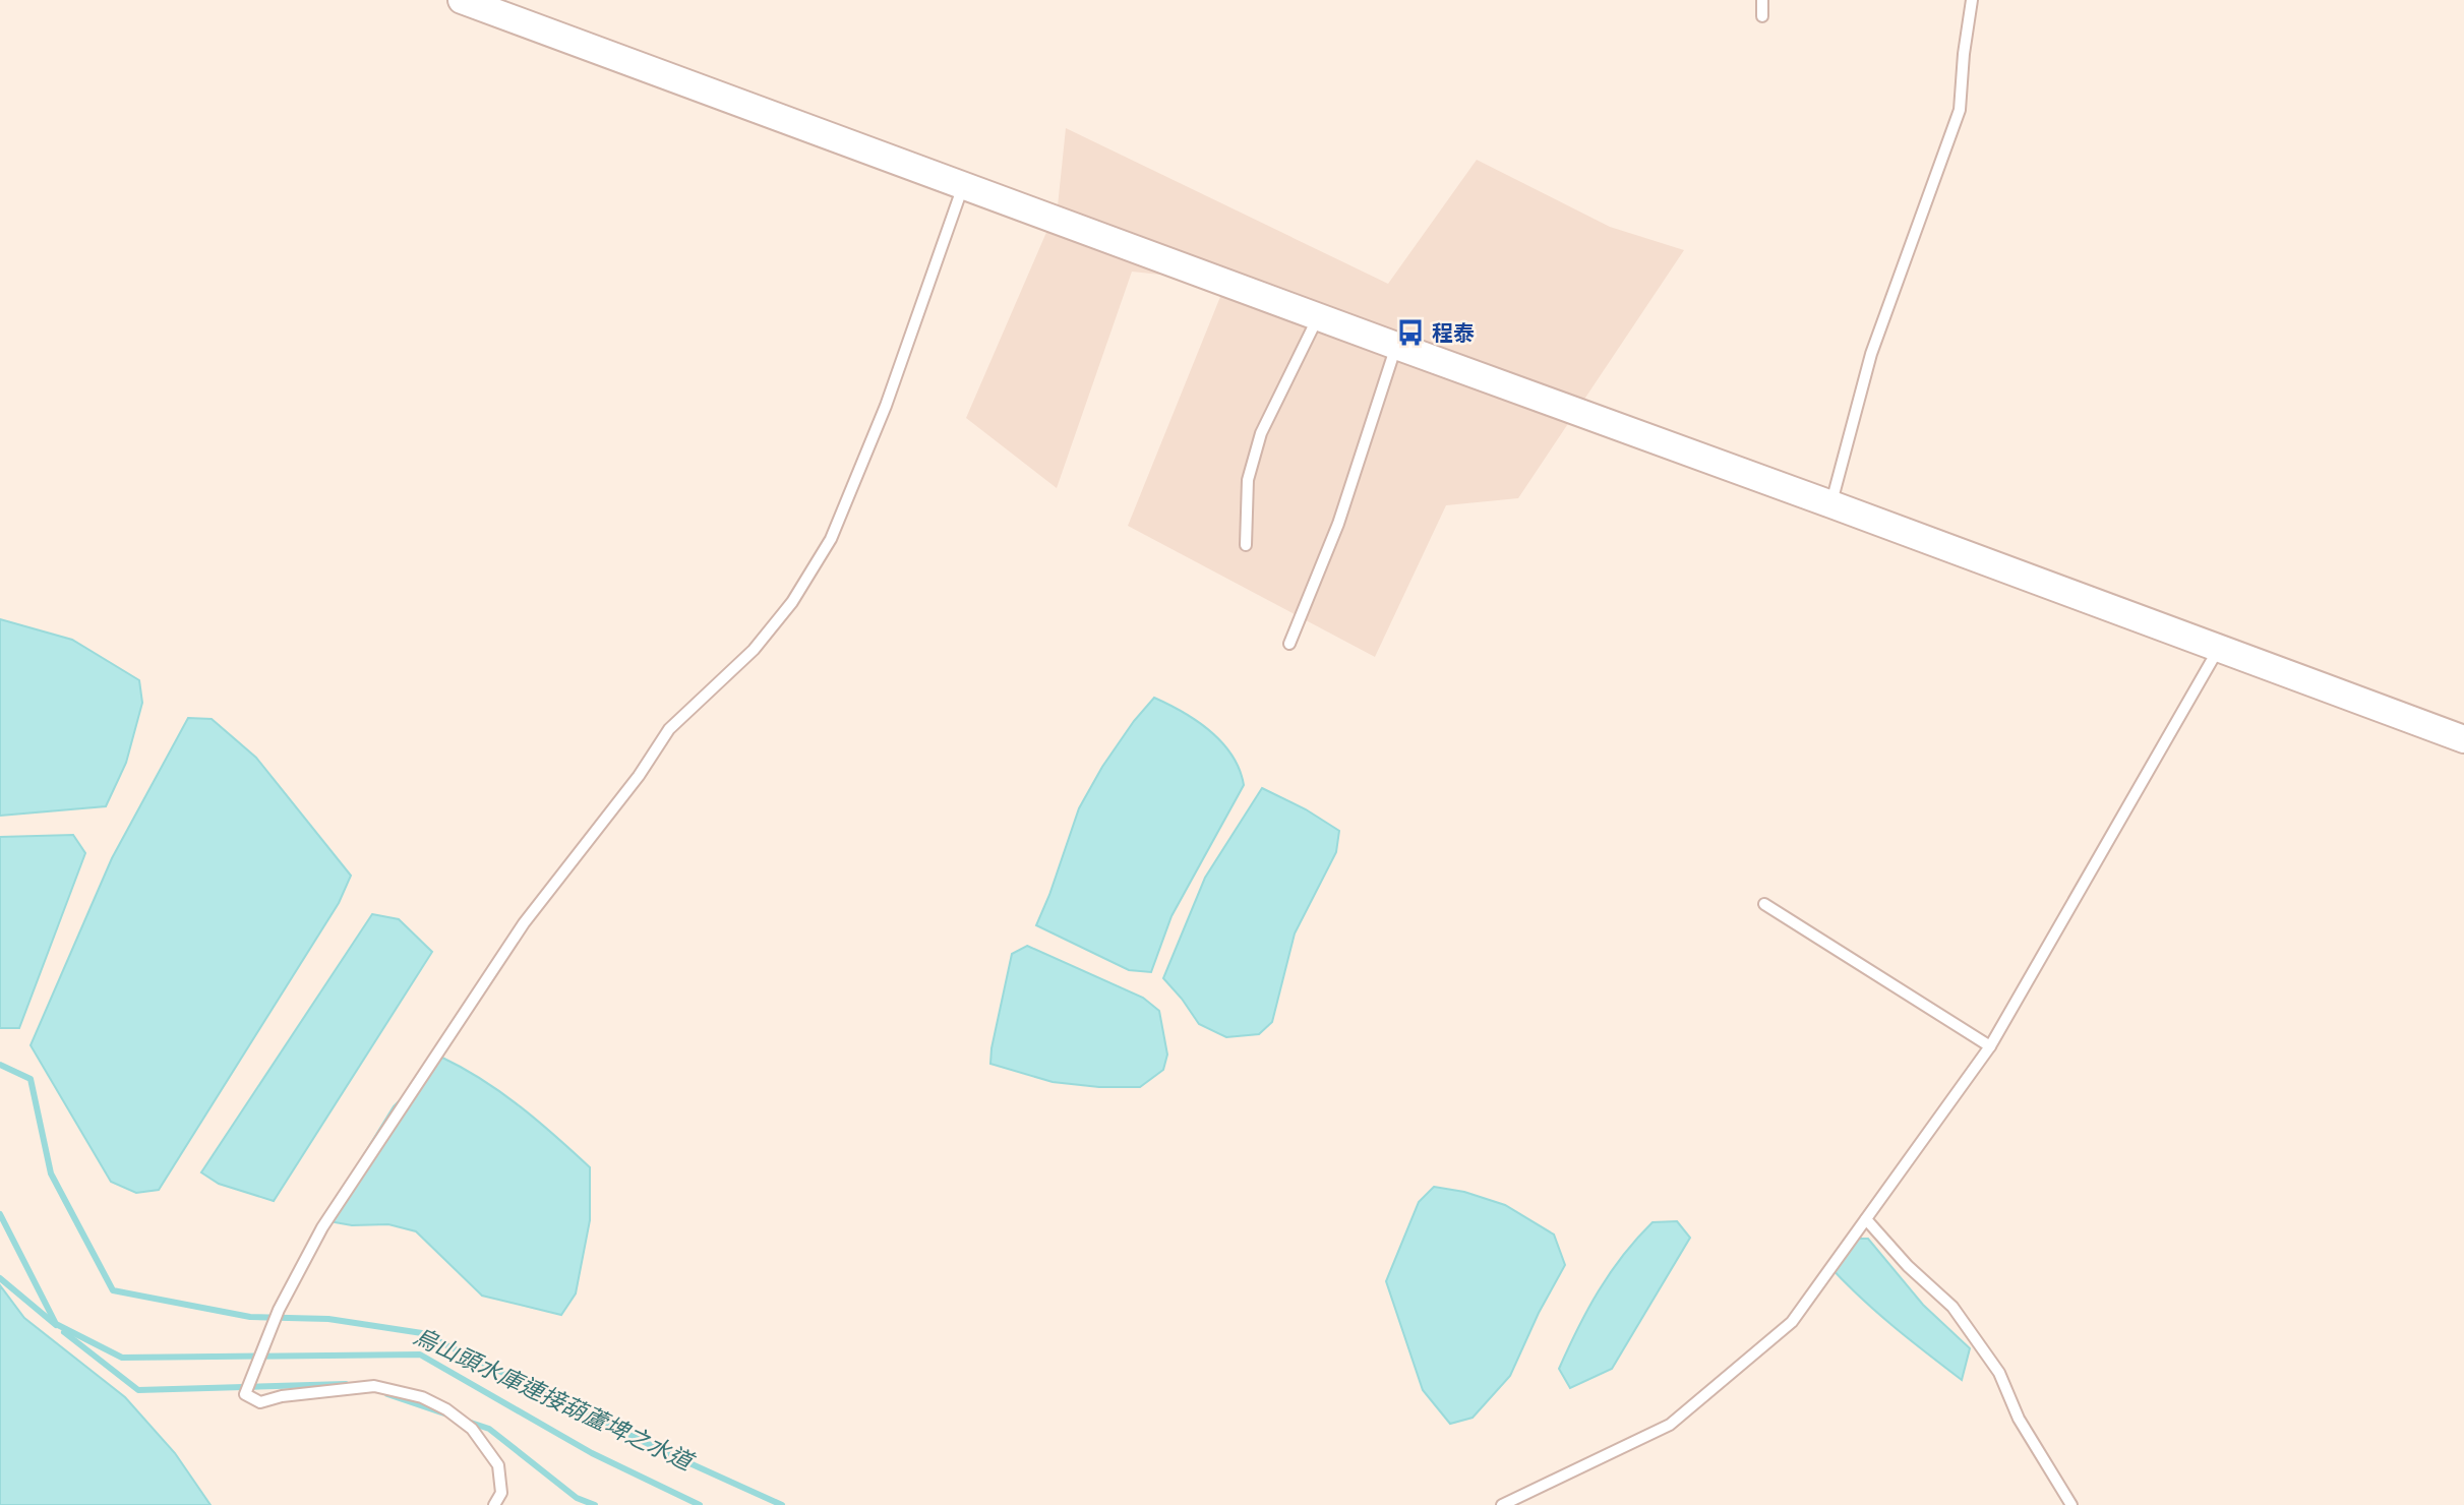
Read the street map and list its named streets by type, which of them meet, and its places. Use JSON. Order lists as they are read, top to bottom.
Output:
{
  "water": ["烏山頭水庫連接葫蘆埤之水道"],
  "places": {
    "bus stop": ["程泰"]
  }
}
